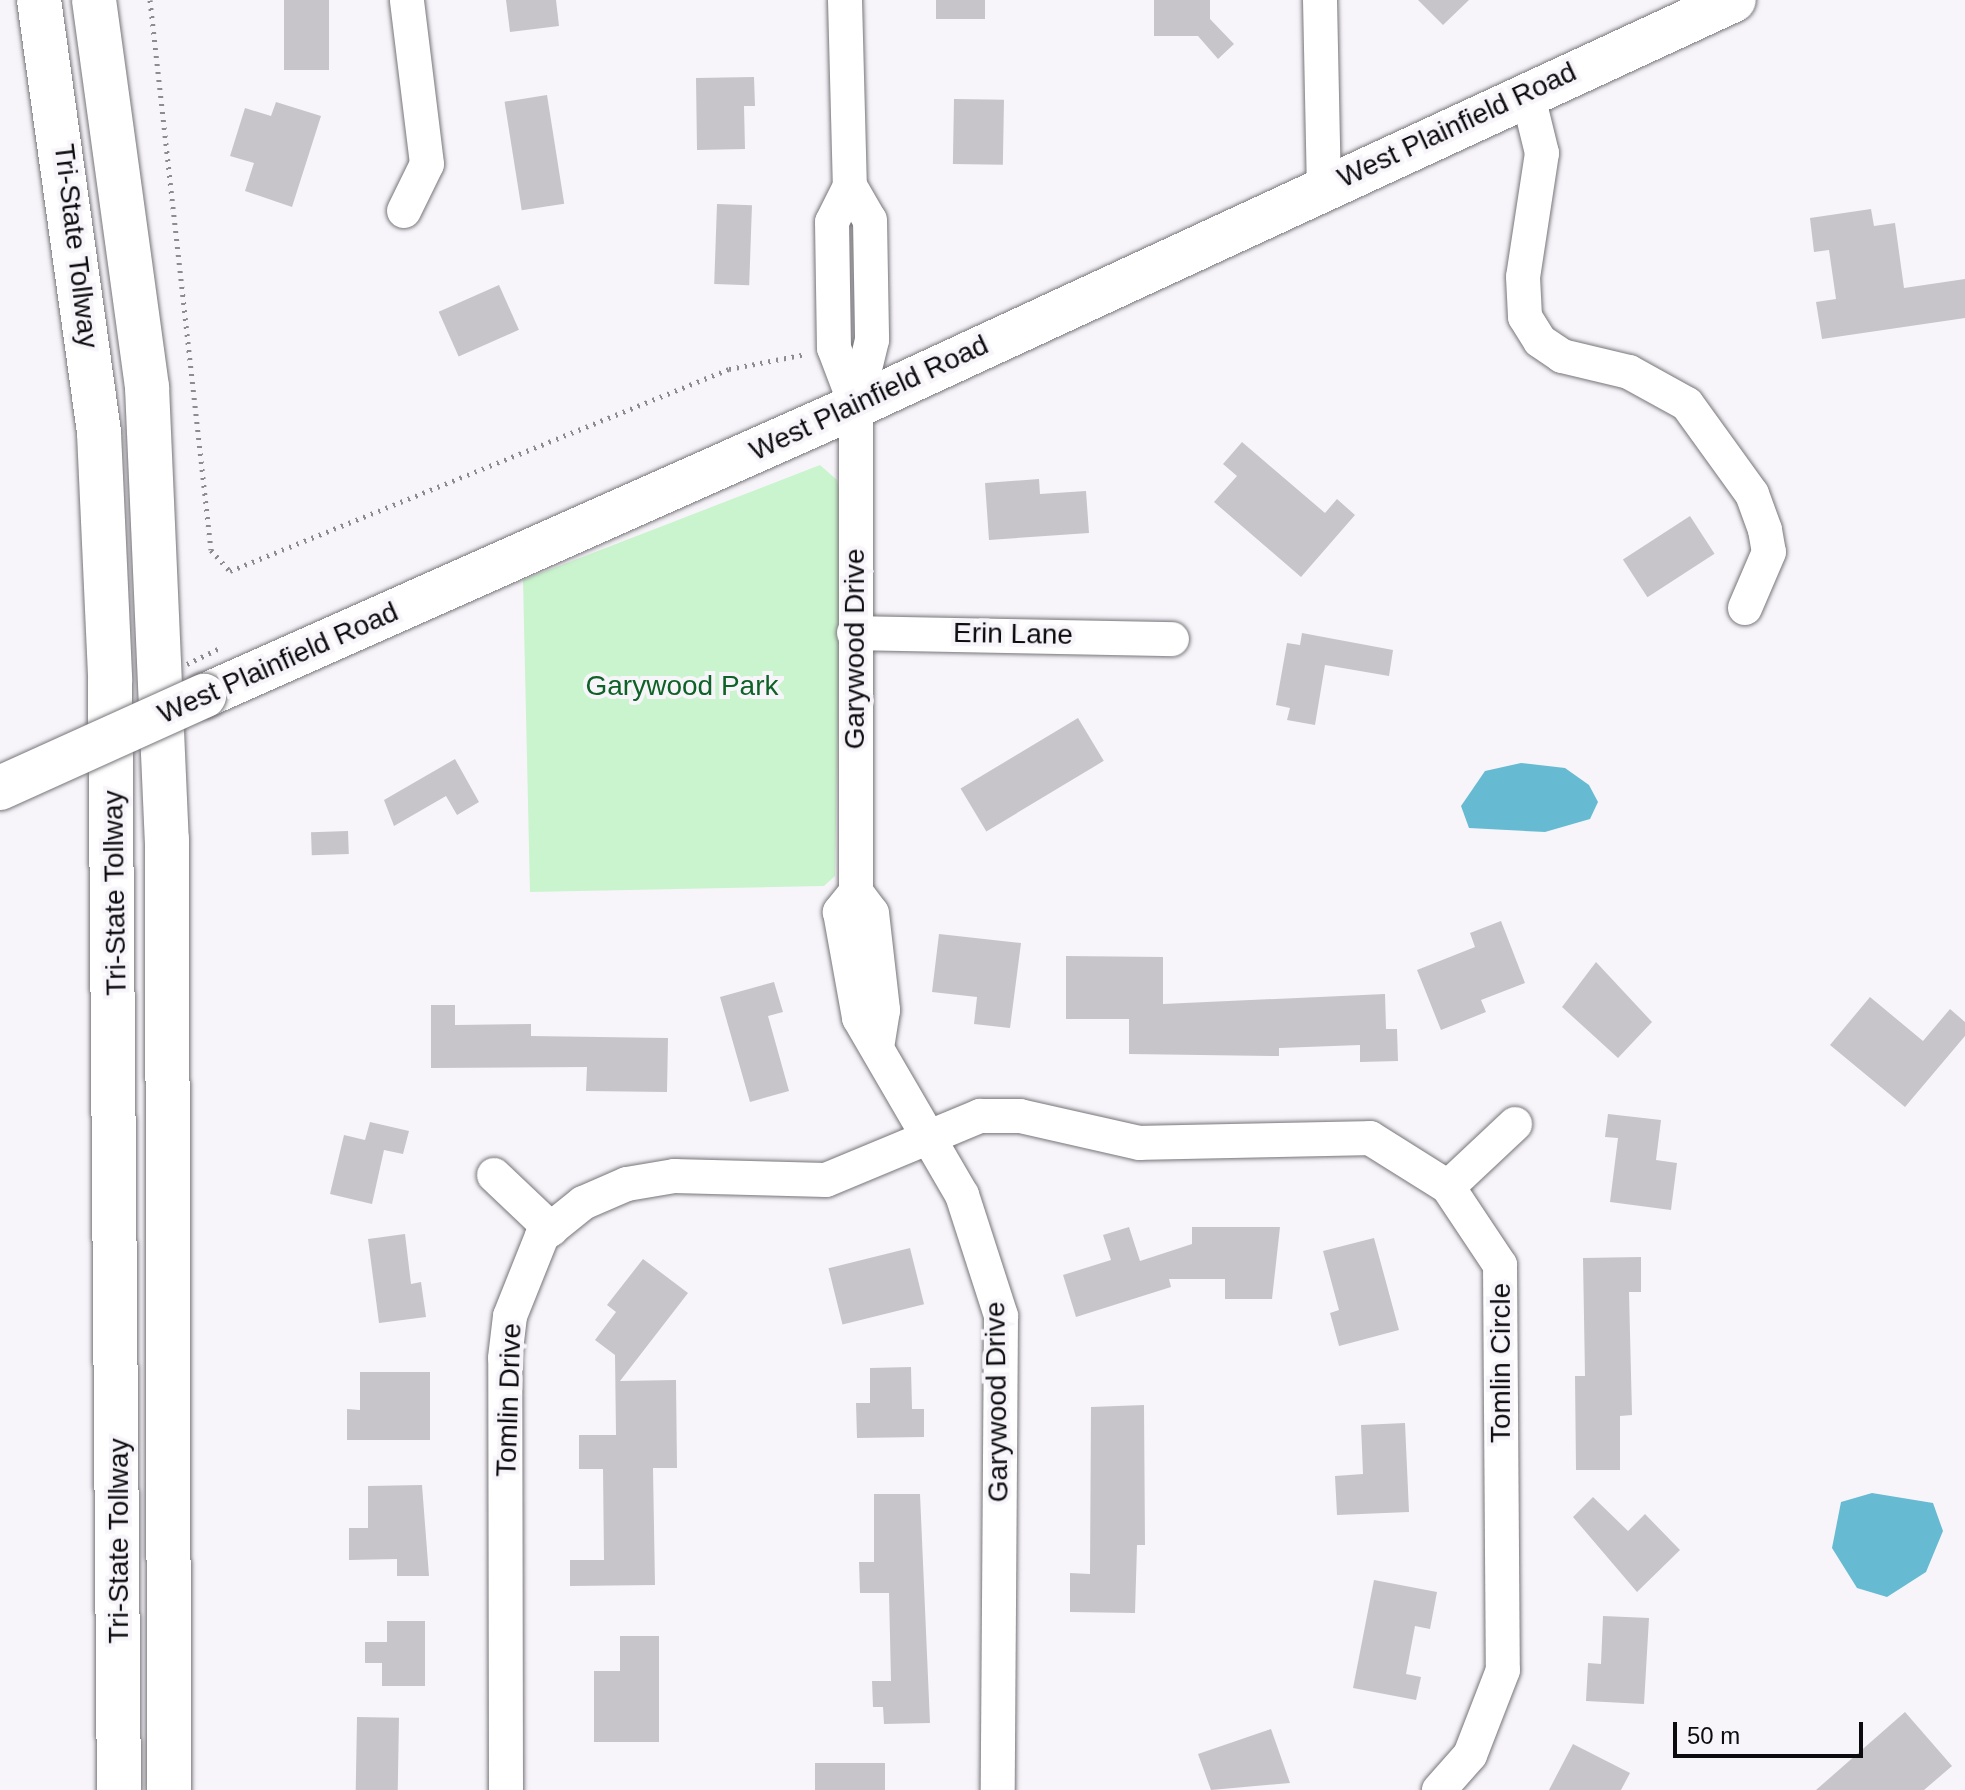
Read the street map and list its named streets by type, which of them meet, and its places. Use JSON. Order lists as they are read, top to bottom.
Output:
{
  "streets": {
    "main road": ["West Plainfield Road", "Tri-State Tollway"],
    "street": [
      "Erin Lane",
      "Garywood Drive",
      "Tomlin Circle",
      "Tomlin Drive"
    ]
  },
  "crossings": [
    ["West Plainfield Road", "Garywood Drive"],
    ["Erin Lane", "Garywood Drive"],
    ["Garywood Drive", "Tomlin Circle"],
    ["Garywood Drive", "Tomlin Drive"],
    ["Tomlin Circle", "Tomlin Drive"]
  ],
  "parks": ["Garywood Park"],
  "scale_bar": "50 m"
}
